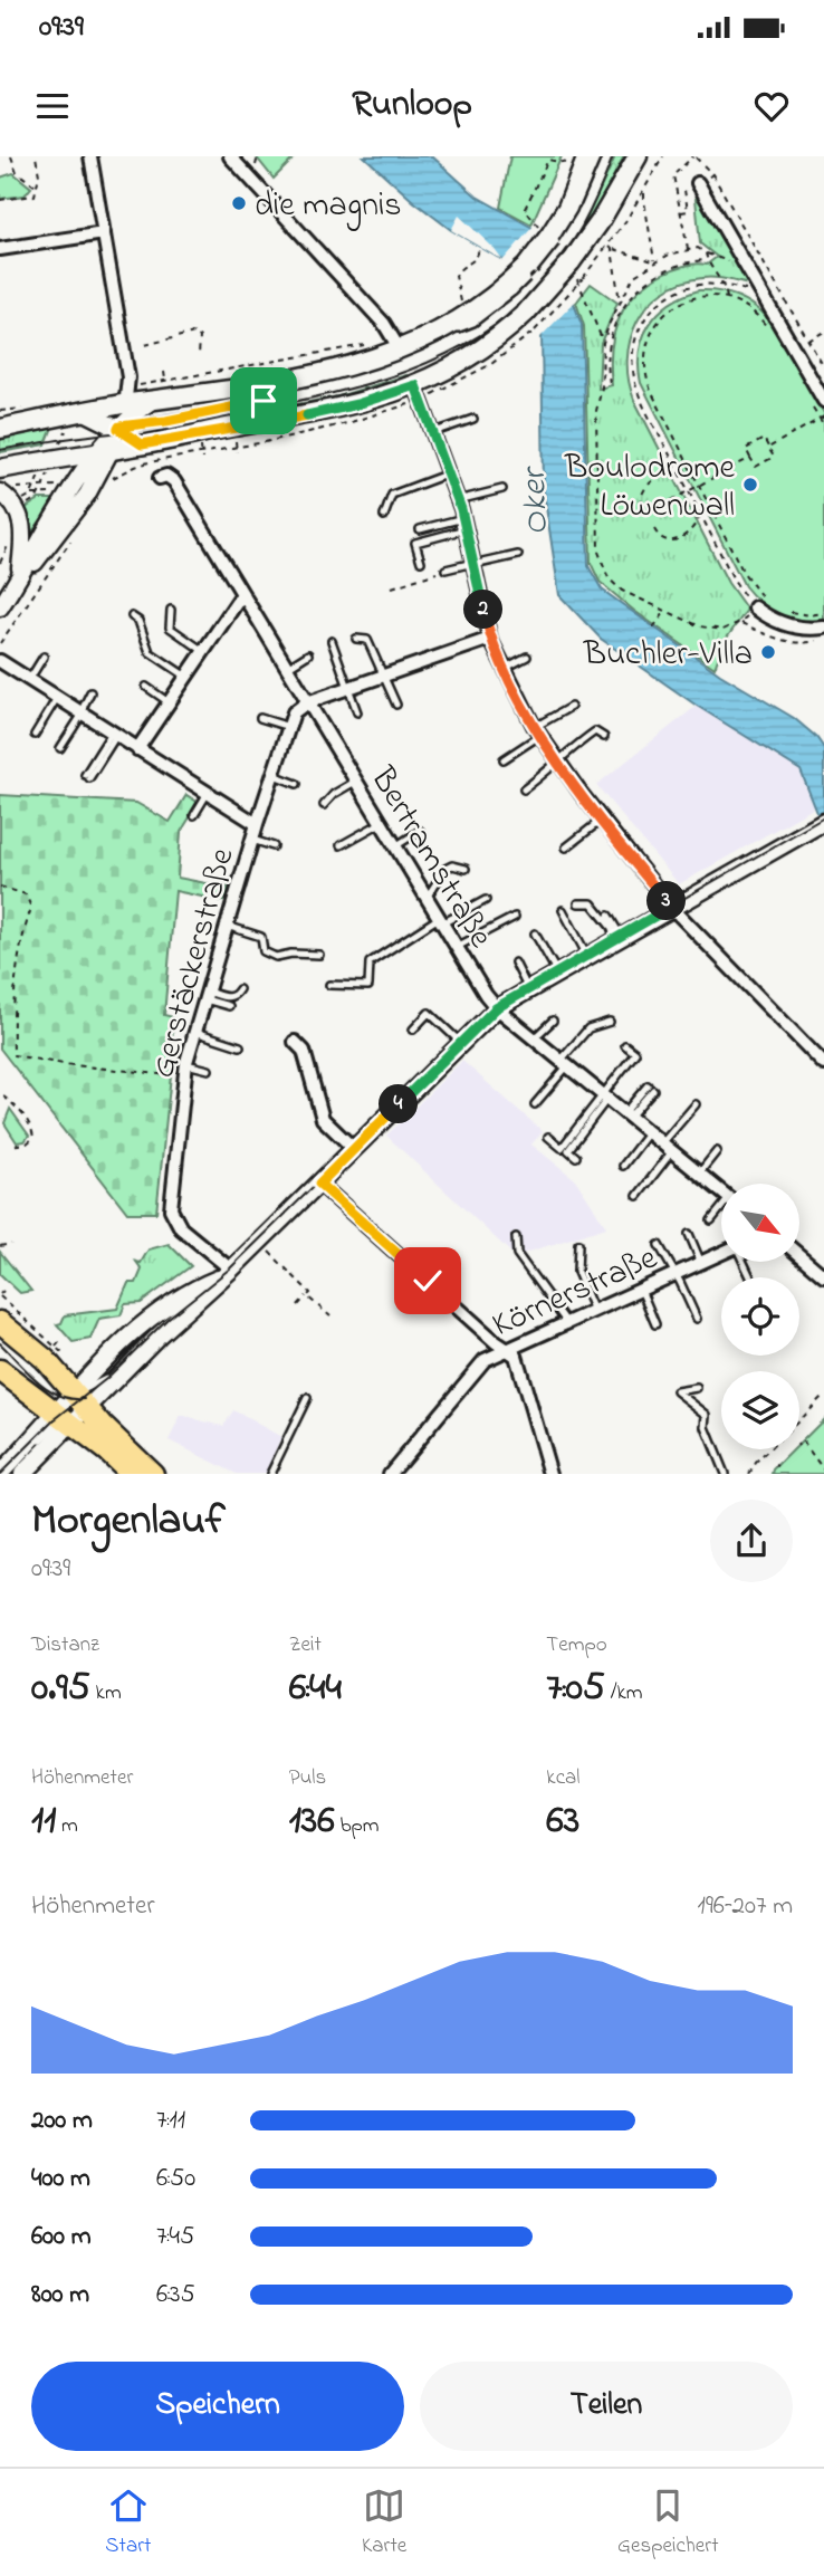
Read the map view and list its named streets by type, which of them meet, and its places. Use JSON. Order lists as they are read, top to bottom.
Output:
{
  "streets": {
    "street": ["Bertramstraße", "Gerstäckerstraße", "Körnerstraße"]
  },
  "crossings": [
    ["Bertramstraße", "Gerstäckerstraße"]
  ],
  "water": ["Oker"],
  "places": ["die magnis", "Boulodrome Löwenwall", "Buchler-Villa"],
  "north": "bottom right",
  "page": {
    "status": "09:39",
    "header": "Runloop",
    "pins": ["2", "3", "4"],
    "heading": ["Morgenlauf", "09:39"],
    "stats": [
      ["Distanz", "0.95 km"],
      ["Zeit", "6:44"],
      ["Tempo", "7:05 /km"],
      ["Höhenmeter", "11 m"],
      ["Puls", "136 bpm"],
      ["kcal", "63"]
    ],
    "chart": ["Höhenmeter", "196–207 m"],
    "list": [
      {
        "name": "200 m",
        "note": "7:11"
      },
      {
        "name": "400 m",
        "note": "6:50"
      },
      {
        "name": "600 m",
        "note": "7:45"
      },
      {
        "name": "800 m",
        "note": "6:35"
      }
    ],
    "buttons": ["Speichern", "Teilen"],
    "tabs": ["Start", "Karte", "Gespeichert"]
  }
}
